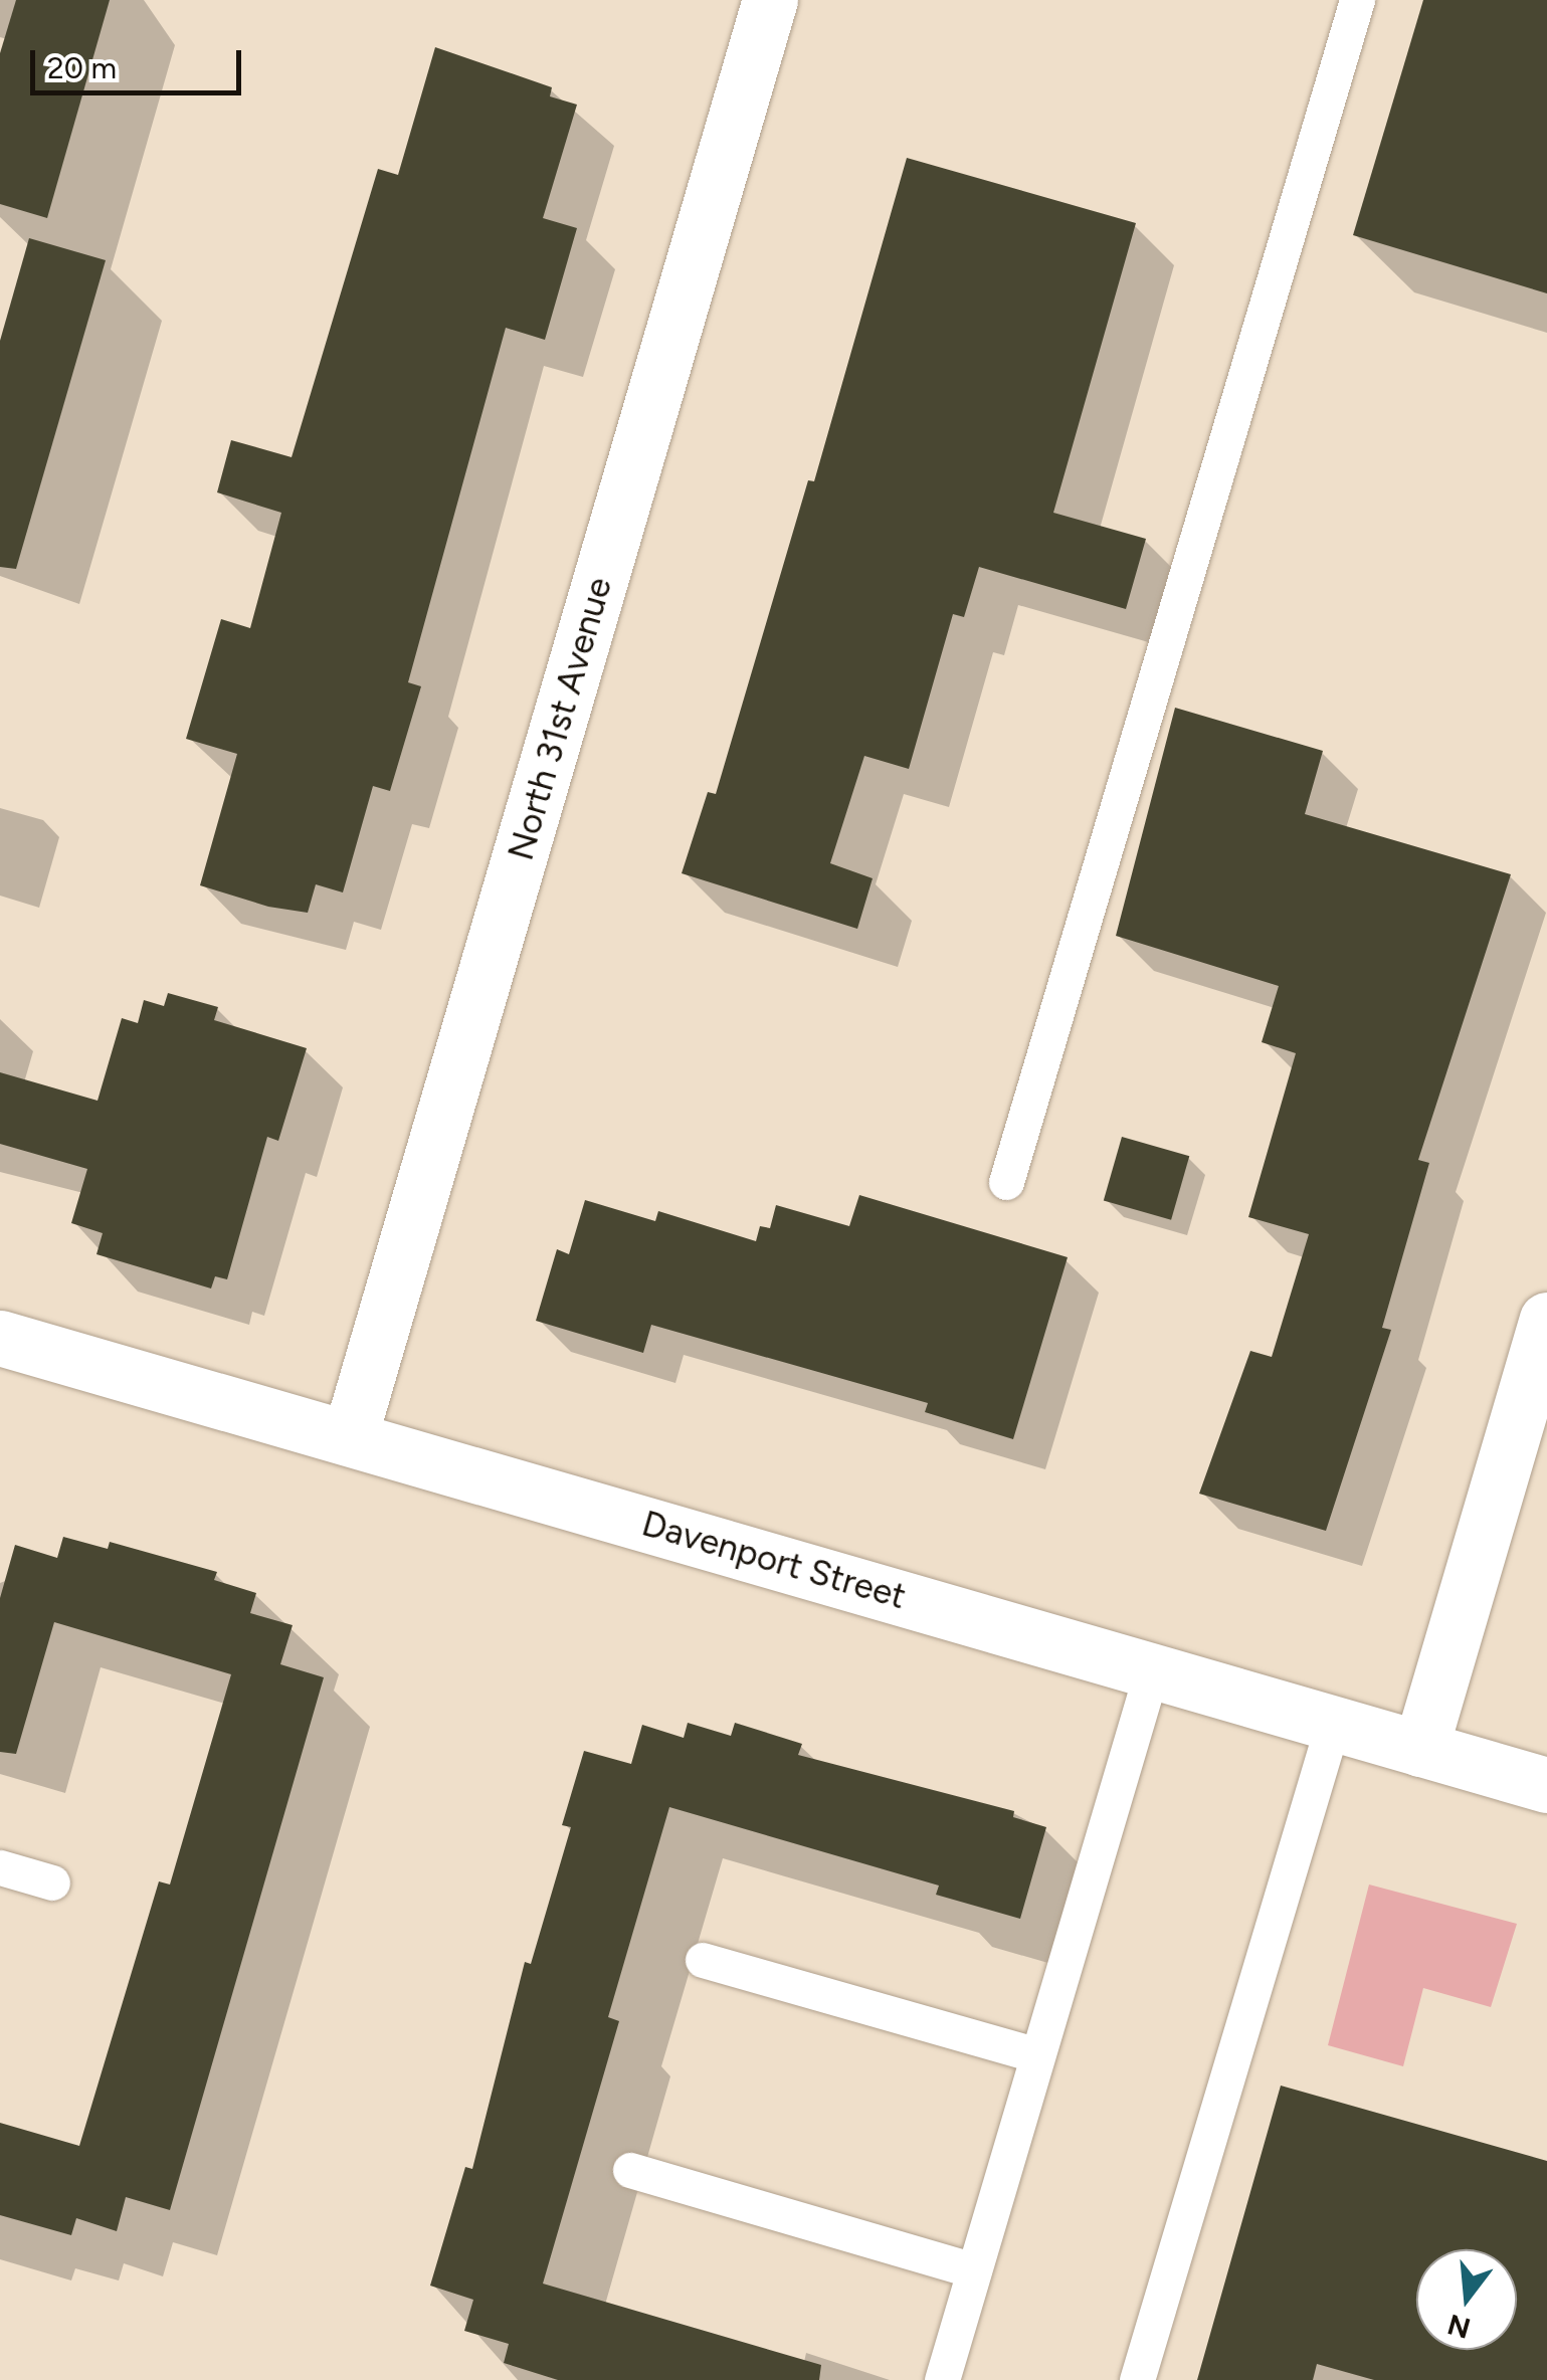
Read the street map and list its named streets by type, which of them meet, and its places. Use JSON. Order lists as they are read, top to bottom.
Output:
{
  "streets": {
    "street": ["North 31st Avenue", "Davenport Street"]
  },
  "crossings": [
    ["North 31st Avenue", "Davenport Street"]
  ],
  "scale_bar": "20 m",
  "north": "bottom"
}
